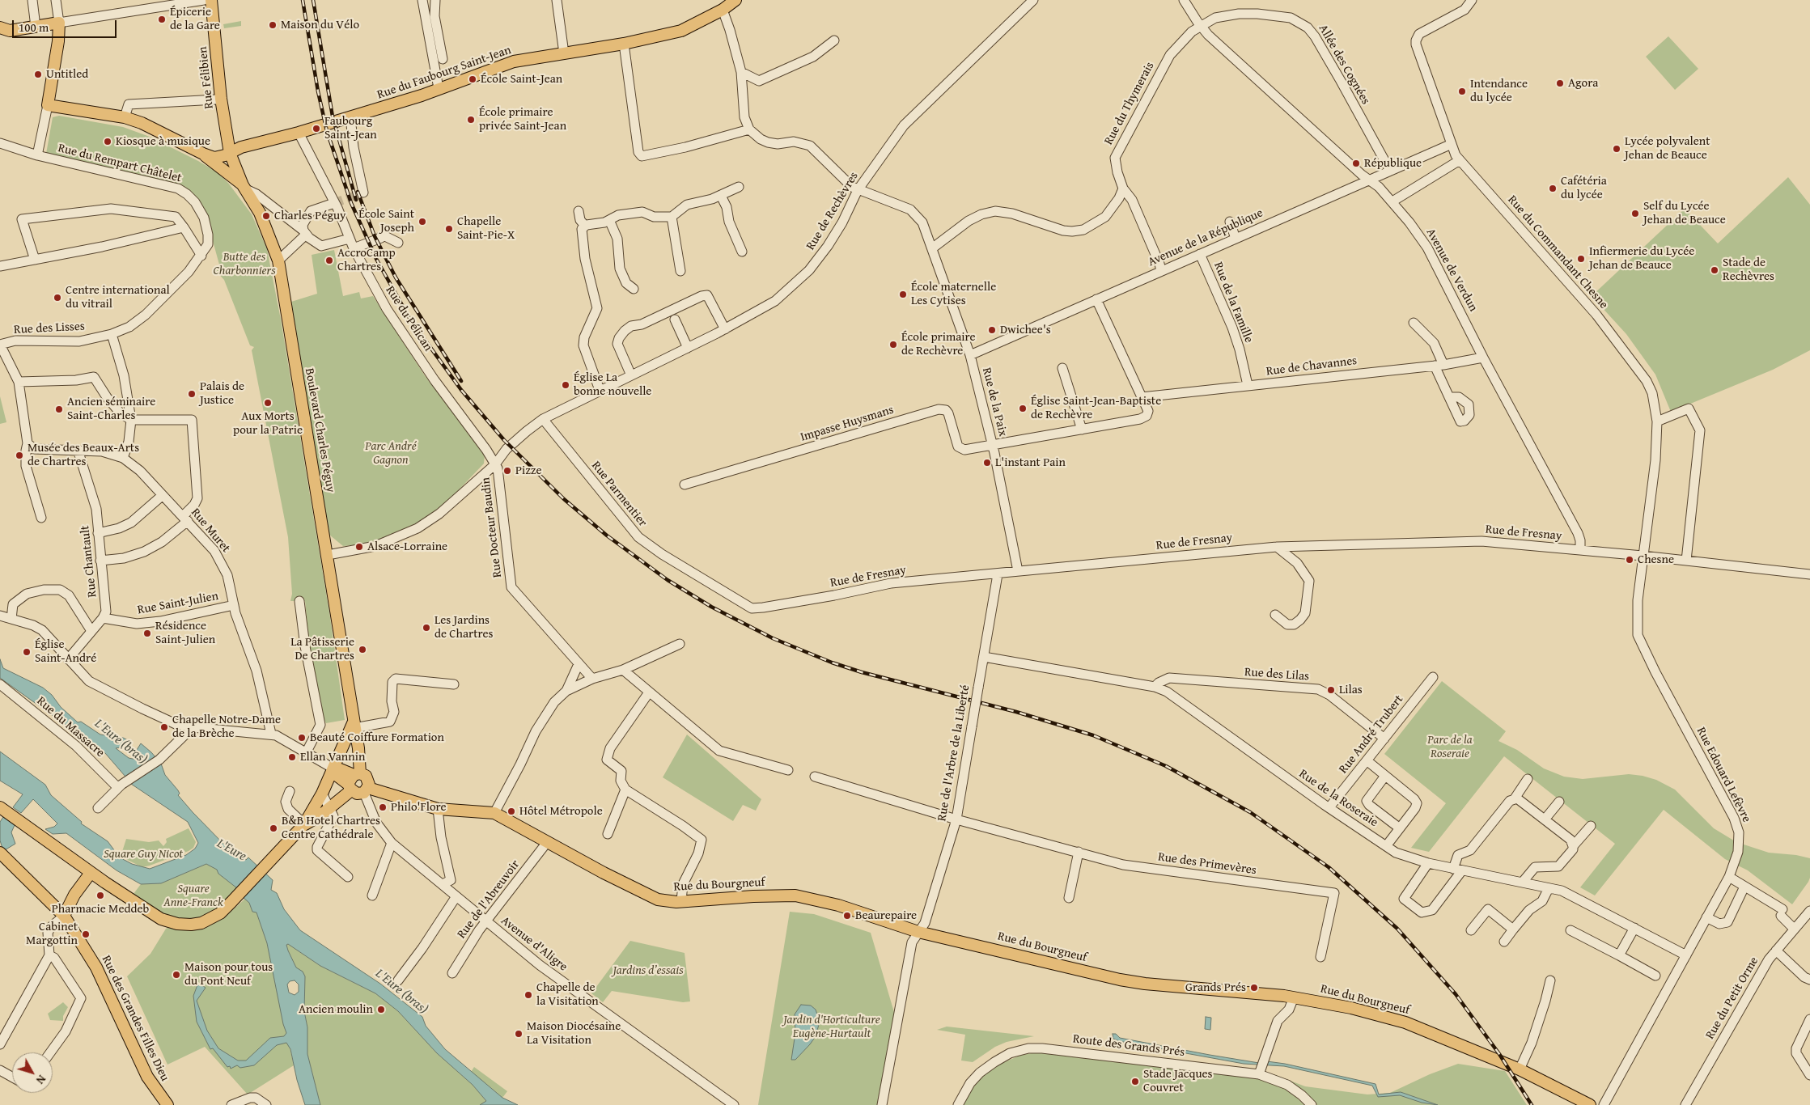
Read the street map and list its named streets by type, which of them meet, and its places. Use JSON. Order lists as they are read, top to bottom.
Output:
{
  "streets": {
    "main road": [
      "Rue du Faubourg Saint-Jean",
      "Rue Félibien",
      "Boulevard Charles Péguy",
      "Rue du Bourgneuf",
      "Rue des Grandes Filles Dieu"
    ],
    "street": [
      "Allée des Cognées",
      "Rue du Thymerais",
      "Rue du Rempart Châtelet",
      "Rue de Rechèvres",
      "Avenue de la République",
      "Rue du Commandant Chesne",
      "Avenue de Verdun",
      "Rue de la Famille",
      "Rue du Pélican",
      "Rue des Lisses",
      "Rue de Chavannes",
      "Rue de la Paix",
      "Impasse Huysmans",
      "Rue Parmentier",
      "Rue Docteur Baudin",
      "Rue Muret",
      "Rue de Fresnay",
      "Rue Chantault",
      "Rue Saint-Julien",
      "Rue des Lilas",
      "Rue du Massacre",
      "Rue André Trubert",
      "Rue de l'Arbre de la Liberté",
      "Rue Edouard Lefèvre",
      "Rue de la Roseraie",
      "Rue des Primevères",
      "Rue de l'Abreuvoir",
      "Avenue d'Aligre",
      "Rue du Petit Orme",
      "Route des Grands Prés"
    ]
  },
  "crossings": [
    ["Allée des Cognées", "Rue du Thymerais"],
    ["Allée des Cognées", "Avenue de la République"],
    ["Allée des Cognées", "Avenue de Verdun"],
    ["Rue du Faubourg Saint-Jean", "Rue Félibien"],
    ["Rue du Faubourg Saint-Jean", "Rue du Pélican"],
    ["Rue du Faubourg Saint-Jean", "Boulevard Charles Péguy"],
    ["Rue Félibien", "Boulevard Charles Péguy"],
    ["Rue du Thymerais", "Avenue de la République"],
    ["Rue du Thymerais", "Avenue de Verdun"],
    ["Rue du Rempart Châtelet", "Rue des Lisses"],
    ["Rue de Rechèvres", "Rue du Pélican"],
    ["Rue de Rechèvres", "Rue de la Paix"],
    ["Rue de Rechèvres", "Boulevard Charles Péguy"],
    ["Rue de Rechèvres", "Rue Parmentier"],
    ["Rue de Rechèvres", "Rue Docteur Baudin"],
    ["Avenue de la République", "Rue du Commandant Chesne"],
    ["Avenue de la République", "Avenue de Verdun"],
    ["Avenue de la République", "Rue de la Famille"],
    ["Avenue de la République", "Rue de la Paix"],
    ["Rue du Commandant Chesne", "Rue de Fresnay"],
    ["Rue du Commandant Chesne", "Rue Edouard Lefèvre"],
    ["Avenue de Verdun", "Rue de Chavannes"],
    ["Avenue de Verdun", "Rue de Fresnay"],
    ["Rue de la Famille", "Rue de Chavannes"],
    ["Rue du Pélican", "Rue Docteur Baudin"],
    ["Rue de la Paix", "Impasse Huysmans"],
    ["Rue de la Paix", "Rue de Fresnay"],
    ["Rue Parmentier", "Rue de Fresnay"],
    ["Rue Muret", "Rue Chantault"],
    ["Rue Muret", "Rue Saint-Julien"],
    ["Rue de Fresnay", "Rue de l'Arbre de la Liberté"],
    ["Rue de Fresnay", "Rue Edouard Lefèvre"],
    ["Rue Chantault", "Rue Saint-Julien"],
    ["Rue des Lilas", "Rue André Trubert"],
    ["Rue des Lilas", "Rue de la Roseraie"],
    ["Rue André Trubert", "Rue de la Roseraie"],
    ["Rue de l'Arbre de la Liberté", "Rue de la Roseraie"],
    ["Rue de l'Arbre de la Liberté", "Rue des Primevères"],
    ["Rue de l'Arbre de la Liberté", "Rue du Bourgneuf"],
    ["Rue Edouard Lefèvre", "Rue de la Roseraie"],
    ["Rue du Bourgneuf", "Rue de l'Abreuvoir"],
    ["Rue de l'Abreuvoir", "Avenue d'Aligre"]
  ],
  "water": ["L'Eure (bras)", "L'Eure"],
  "parks": [
    "Butte des Charbonniers",
    "Parc André Gagnon",
    "Parc de la Roseraie",
    "Square Guy Nicot",
    "Square Anne-Franck",
    "Jardins d’essais",
    "Jardin d'Horticulture Eugène-Hurtault"
  ],
  "places": [
    "Épicerie de la Gare",
    "Maison du Vélo",
    "Untitled",
    "École Saint-Jean",
    "Agora",
    "Intendance du lycée",
    "École primaire privée Saint-Jean",
    "Faubourg Saint-Jean",
    "Kiosque à musique",
    "Lycée polyvalent Jehan de Beauce",
    "République",
    "Cafétéria du lycée",
    "Self du Lycée Jehan de Beauce",
    "Charles Péguy",
    "École Saint Joseph",
    "Chapelle Saint-Pie-X",
    "Infiermerie du Lycée Jehan de Beauce",
    "AccroCamp Chartres",
    "Stade de Rechèvres",
    "École maternelle Les Cytises",
    "Centre international du vitrail",
    "Dwichee's",
    "École primaire de Rechèvre",
    "Église La bonne nouvelle",
    "Palais de Justice",
    "Aux Morts pour la Patrie",
    "Église Saint-Jean-Baptiste de Rechèvre",
    "Ancien séminaire Saint-Charles",
    "Musée des Beaux-Arts de Chartres",
    "L'instant Pain",
    "Pizze",
    "Alsace-Lorraine",
    "Chesne",
    "Les Jardins de Chartres",
    "Résidence Saint-Julien",
    "La Pâtisserie De Chartres",
    "Église Saint-André",
    "Lilas",
    "Chapelle Notre-Dame de la Brèche",
    "Beauté Coiffure Formation",
    "Ellan Vannin",
    "Philo'Flore",
    "Hôtel Métropole",
    "B&B Hotel Chartres Centre Cathédrale",
    "Pharmacie Meddeb",
    "Beaurepaire",
    "Cabinet Margottin",
    "Maison pour tous du Pont Neuf",
    "Grands Prés",
    "Chapelle de la Visitation",
    "Ancien moulin",
    "Maison Diocésaine La Visitation",
    "Stade Jacques Couvret"
  ],
  "scale_bar": "100 m",
  "north": "bottom right"
}
